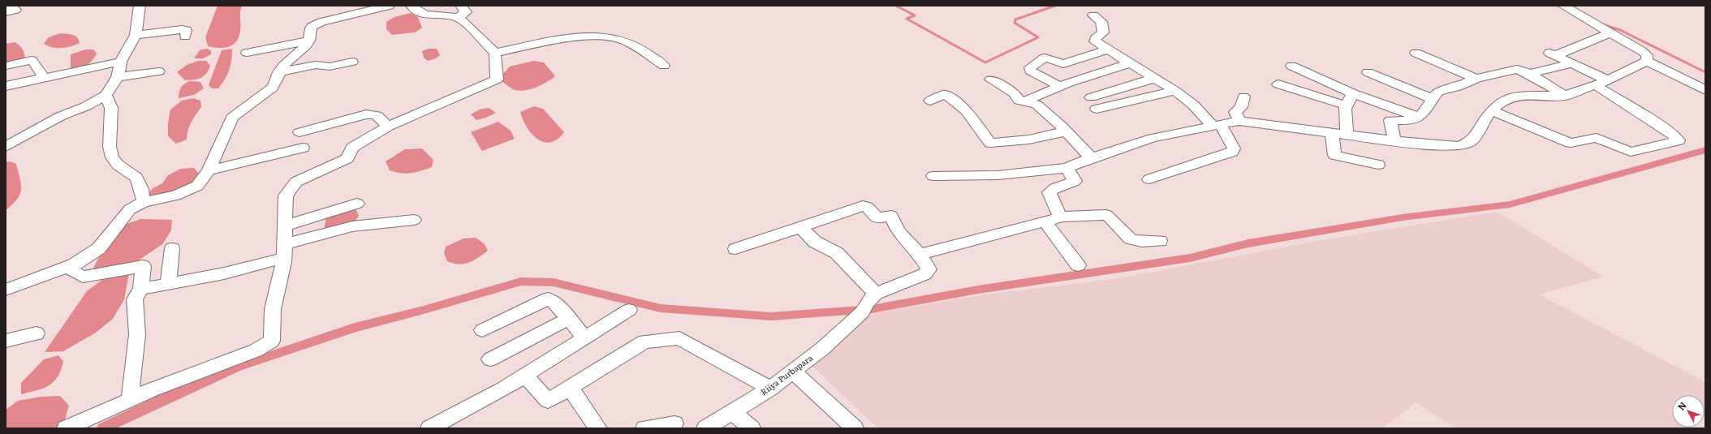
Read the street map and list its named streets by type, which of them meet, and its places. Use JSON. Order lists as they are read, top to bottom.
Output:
{
  "streets": {
    "street": ["Riiya Purbapara"]
  },
  "north": "top left"
}
